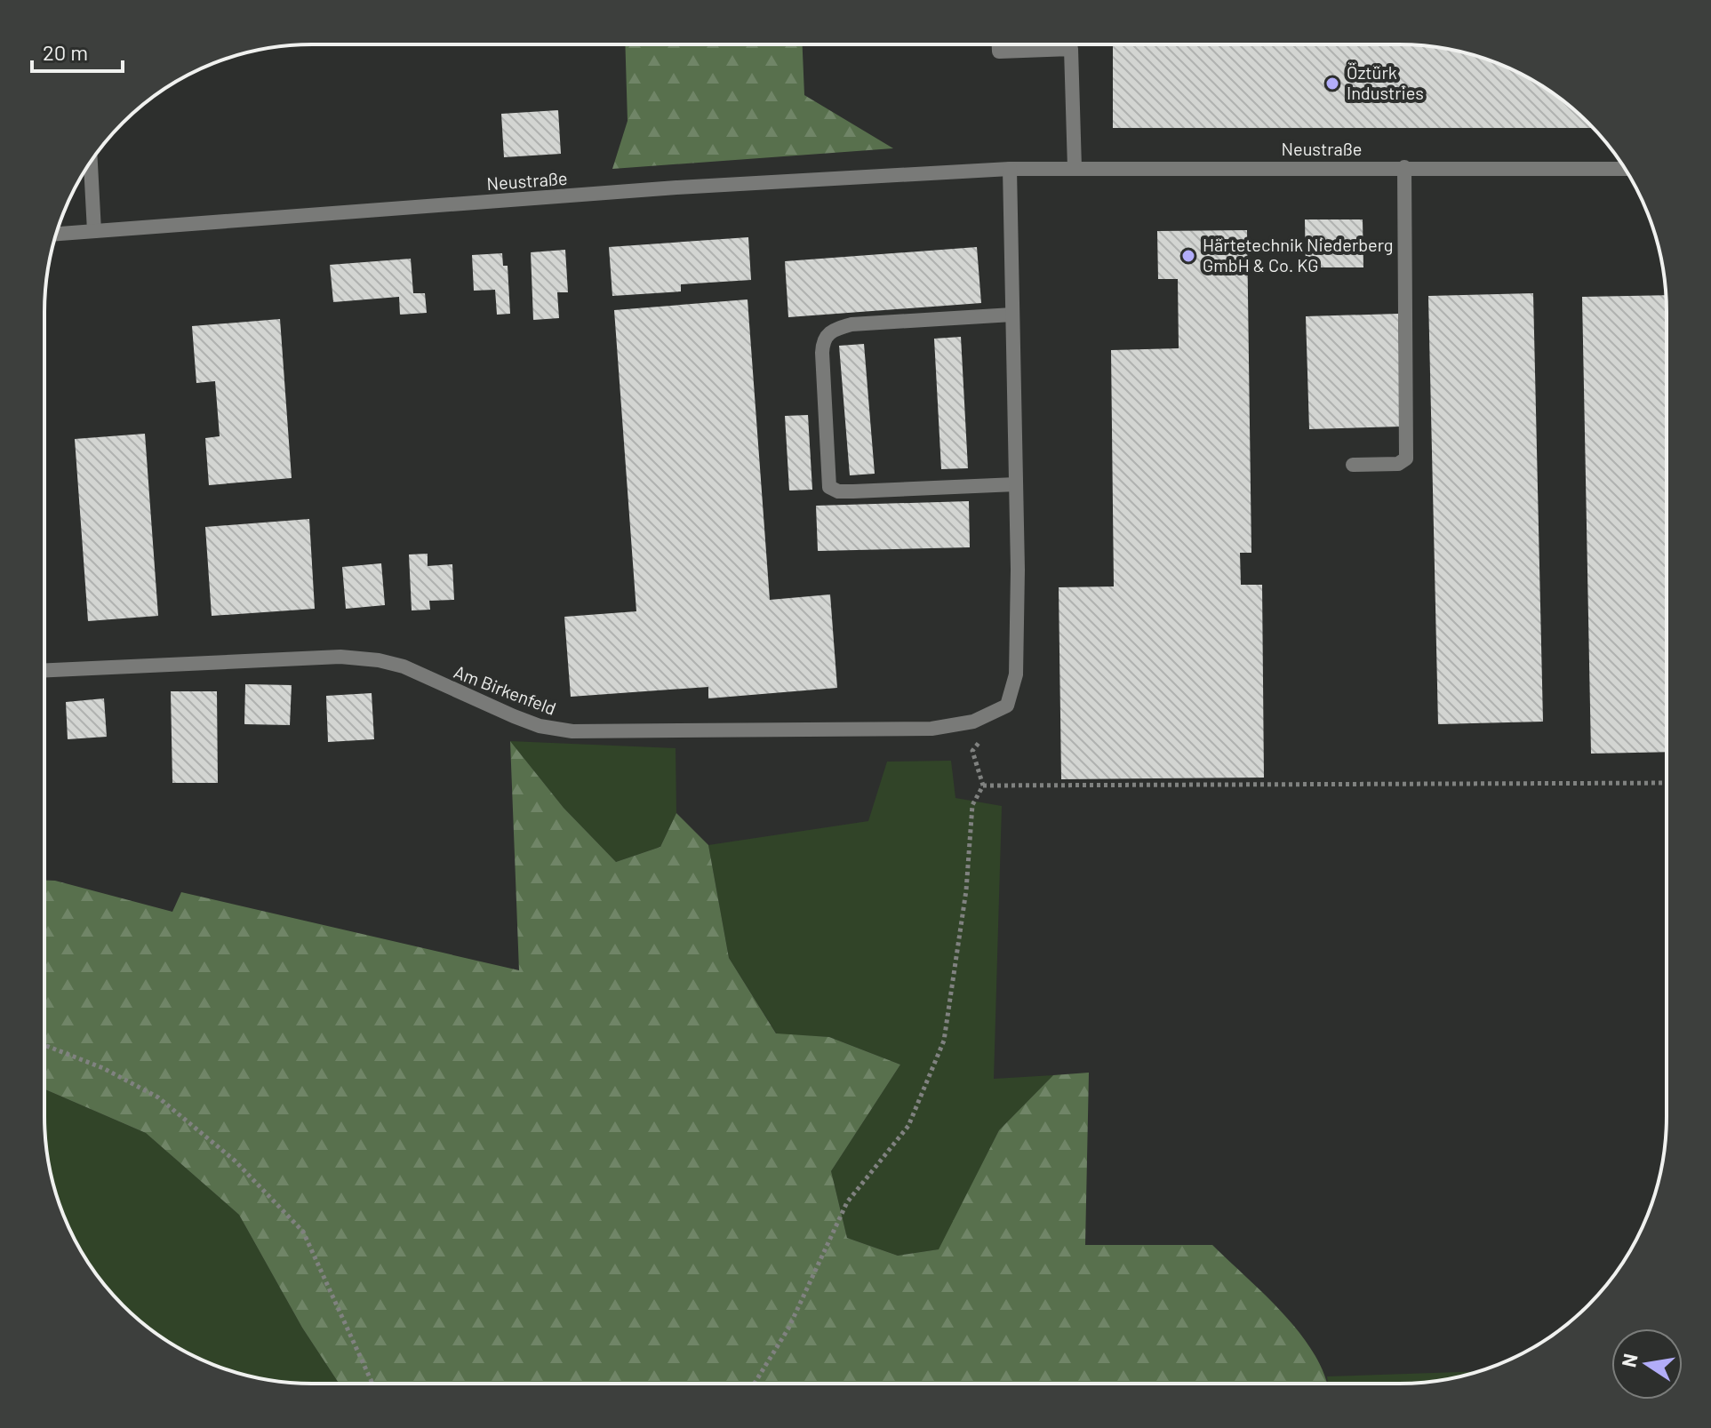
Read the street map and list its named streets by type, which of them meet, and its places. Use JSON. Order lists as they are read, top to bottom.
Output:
{
  "streets": {
    "street": ["Neustraße", "Am Birkenfeld"]
  },
  "places": ["Öztürk Industries", "Härtetechnik Niederberg GmbH & Co. KG"],
  "scale_bar": "20 m",
  "north": "left"
}
